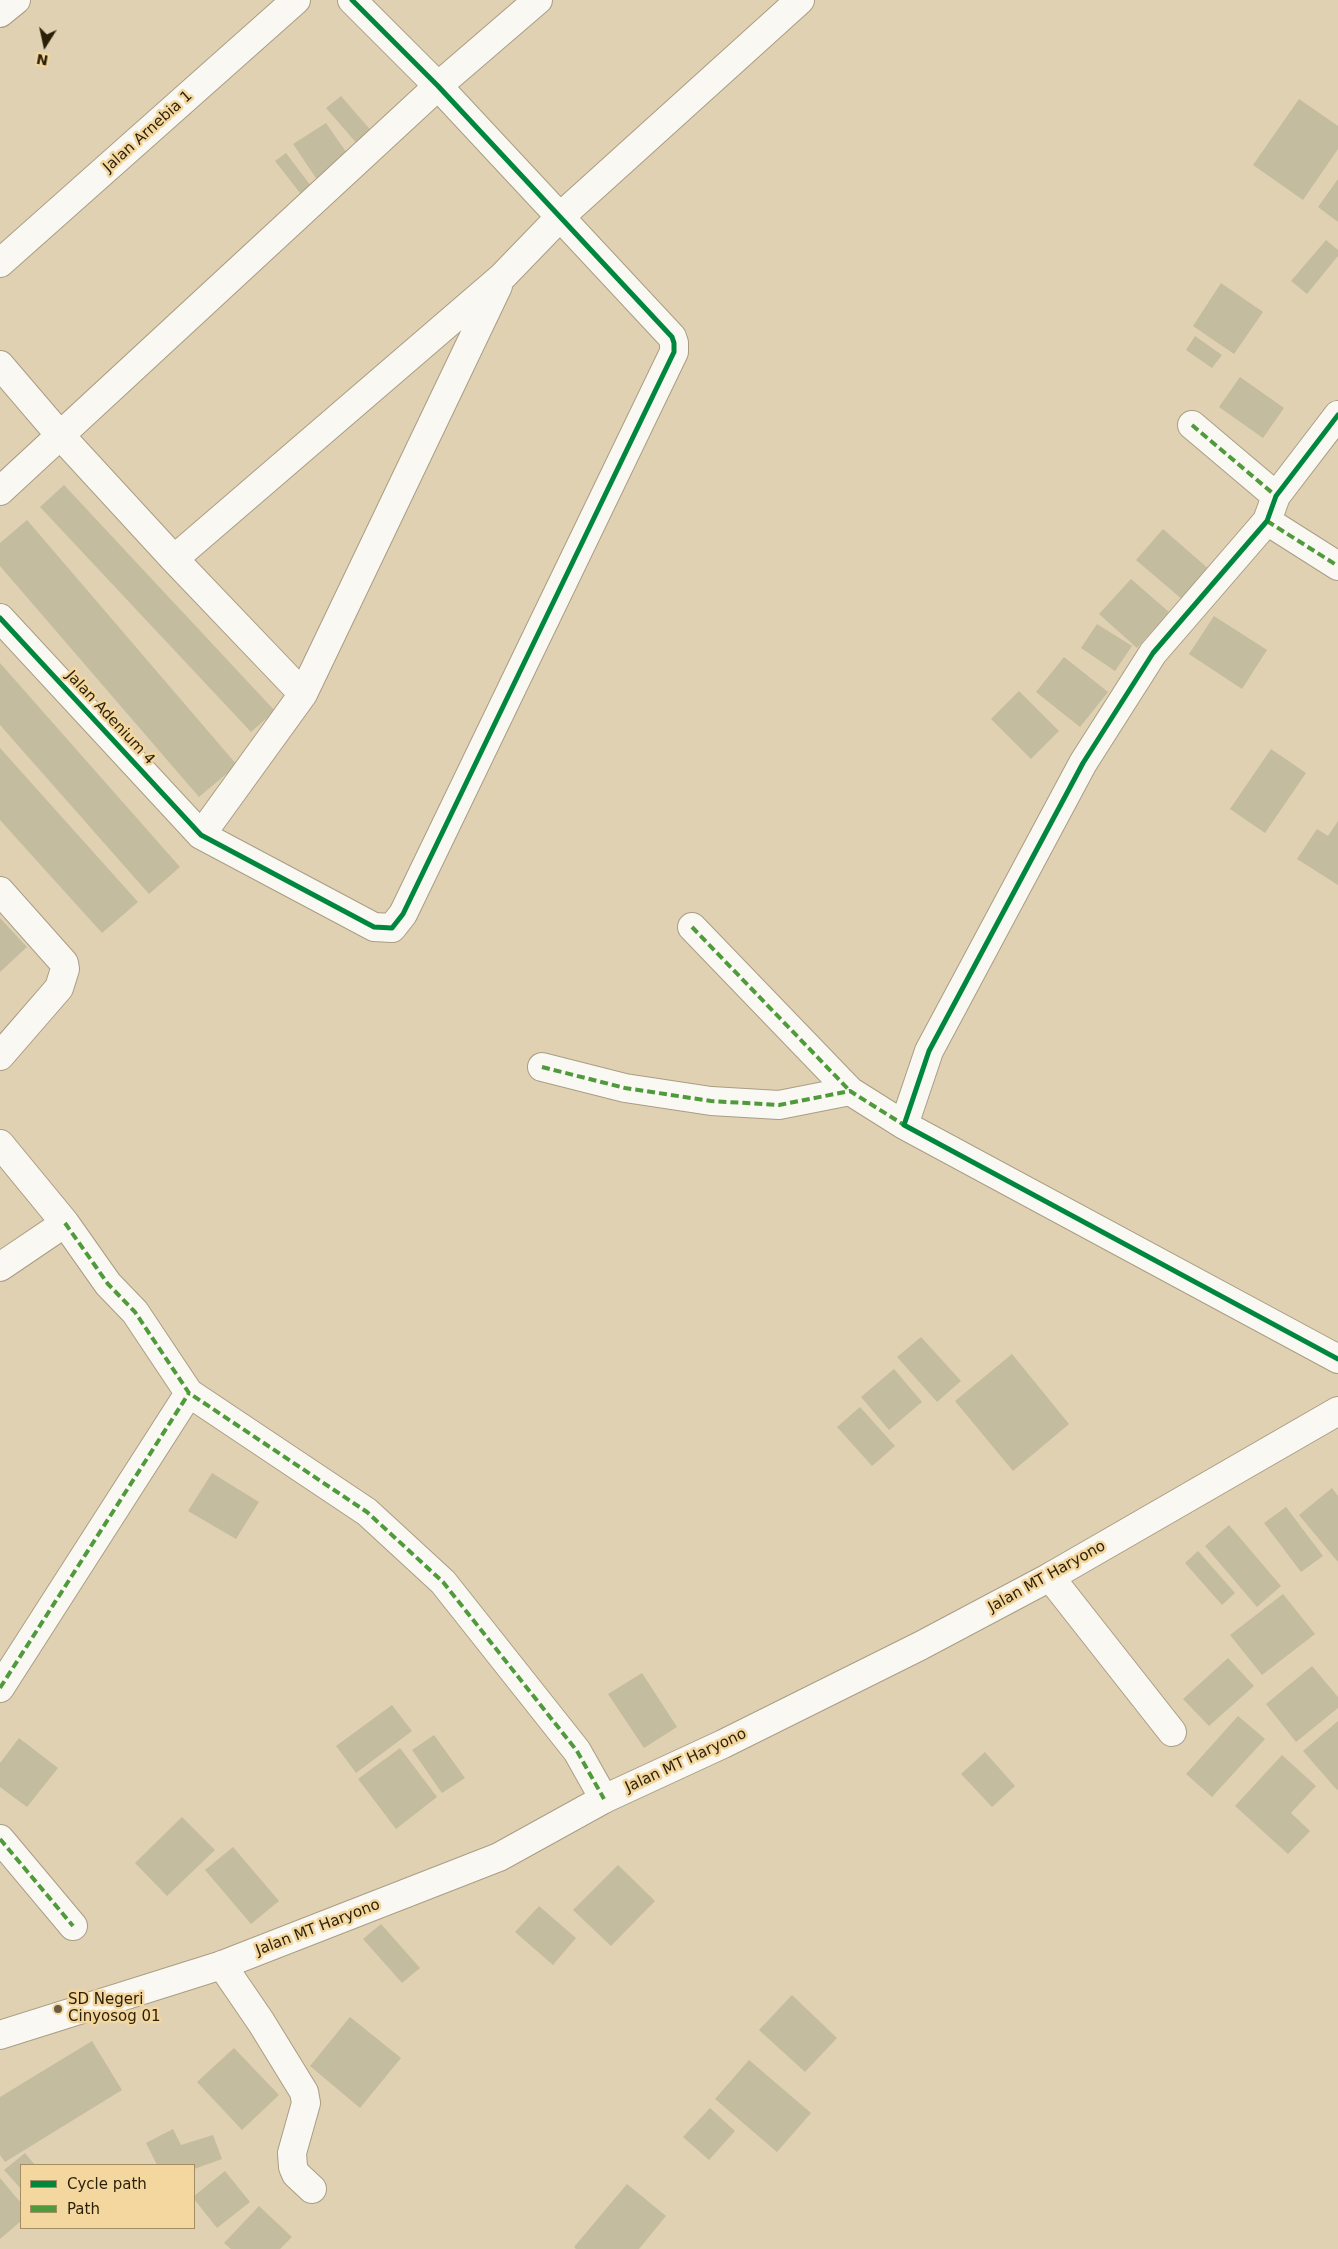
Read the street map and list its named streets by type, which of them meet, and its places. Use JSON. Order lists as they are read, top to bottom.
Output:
{
  "streets": {
    "street": ["Jalan Arnebia 1", "Jalan Adenium 4", "Jalan MT Haryono"]
  },
  "places": ["SD Negeri Cinyosog 01"],
  "legend": ["Cycle path", "Path"],
  "north": "bottom"
}
